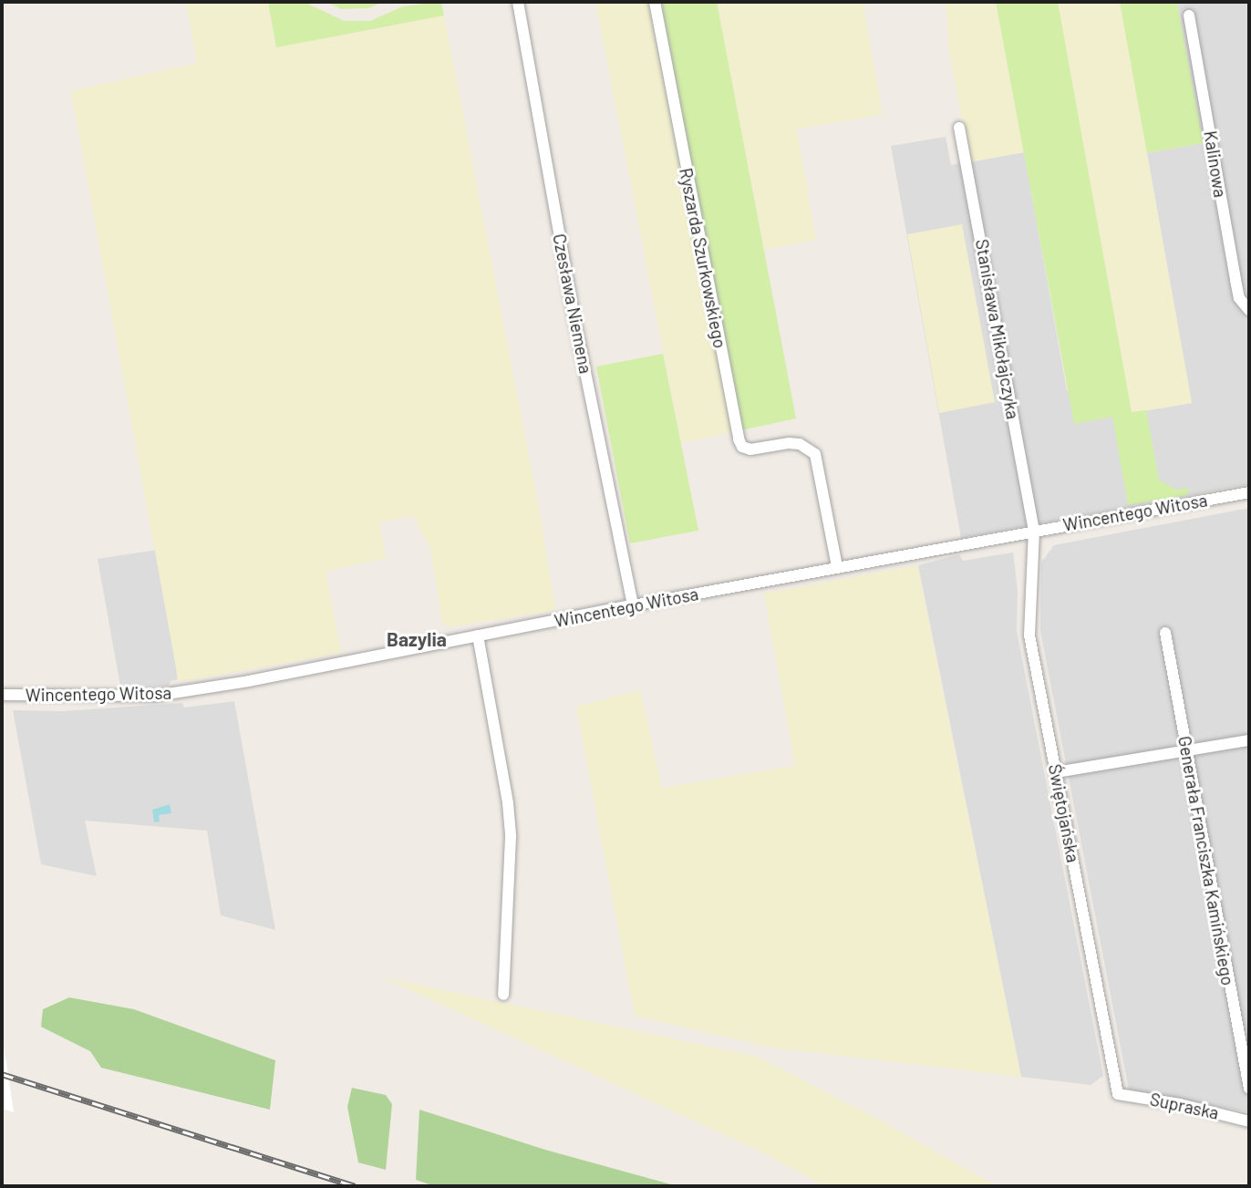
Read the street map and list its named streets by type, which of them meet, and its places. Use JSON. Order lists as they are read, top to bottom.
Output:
{
  "streets": {
    "street": [
      "Kalinowa",
      "Ryszarda Szurkowskiego",
      "Czesława Niemena",
      "Stanisława Mikołajczyka",
      "Wincentego Witosa",
      "Świętojańska",
      "Generała Franciszka Kamińskiego",
      "Supraska"
    ]
  },
  "crossings": [
    ["Ryszarda Szurkowskiego", "Wincentego Witosa"],
    ["Czesława Niemena", "Wincentego Witosa"],
    ["Stanisława Mikołajczyka", "Wincentego Witosa"],
    ["Stanisława Mikołajczyka", "Świętojańska"],
    ["Wincentego Witosa", "Świętojańska"],
    ["Świętojańska", "Supraska"]
  ],
  "districts": ["Bazylia"]
}
